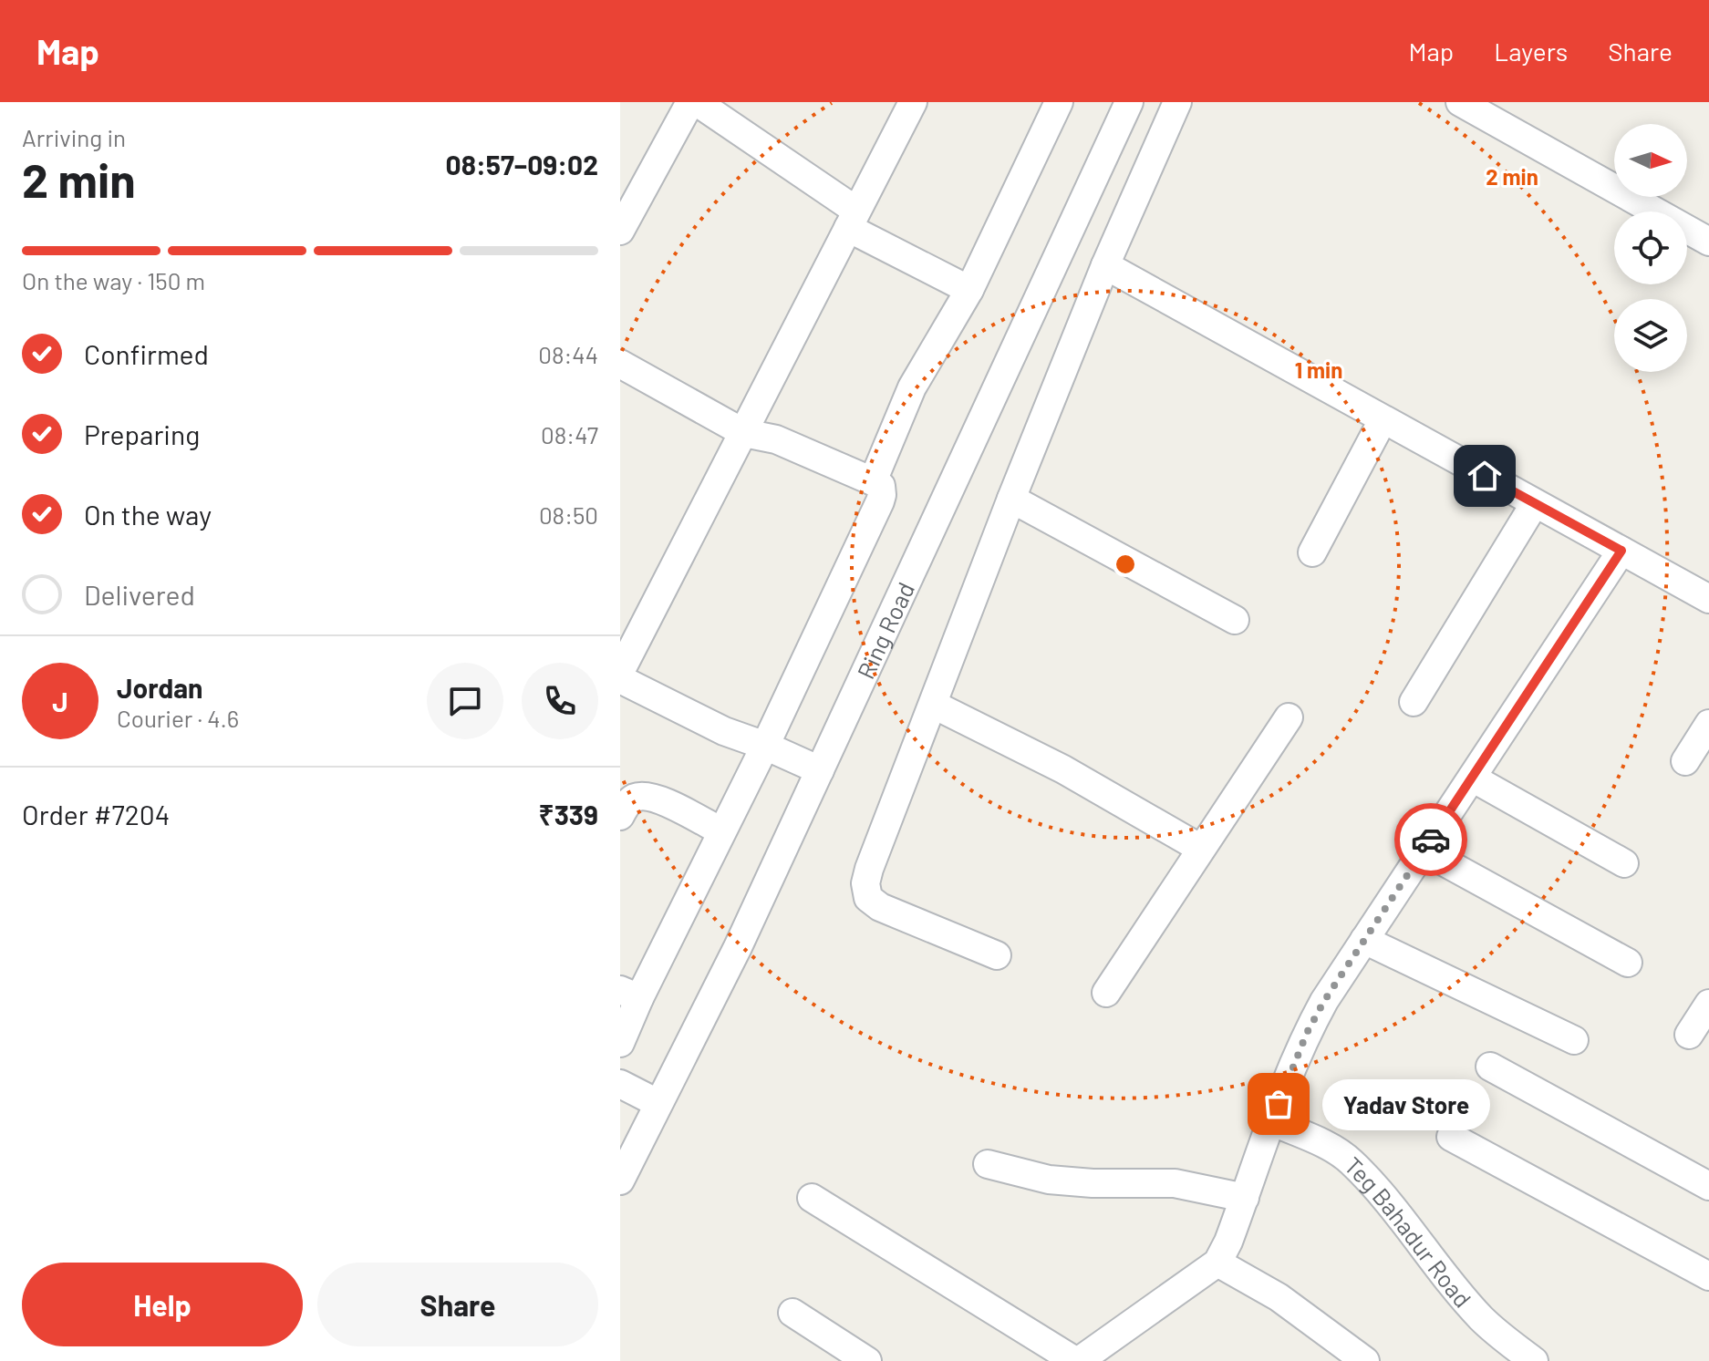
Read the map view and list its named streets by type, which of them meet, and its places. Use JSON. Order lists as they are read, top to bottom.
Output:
{
  "streets": {
    "street": ["Ring Road", "Teg Bahadur Road"]
  },
  "places": ["Yadav Store"],
  "north": "right",
  "page": {
    "header": "Map",
    "nav": ["Map", "Layers", "Share"],
    "heading": ["2 min", "Arriving in", "08:57–09:02"],
    "panel": [
      "Jordan",
      "Courier · 4.6",
      "Order #7204",
      "₹339"
    ],
    "bar": "On the way · 150 m",
    "list": [
      ["Confirmed", "08:44"],
      ["Preparing", "08:47"],
      ["On the way", "08:50"],
      "Delivered"
    ],
    "round": "J",
    "bubble": "Yadav Store",
    "buttons": ["Help", "Share"]
  },
  "rings": ["2 min", "1 min"]
}
